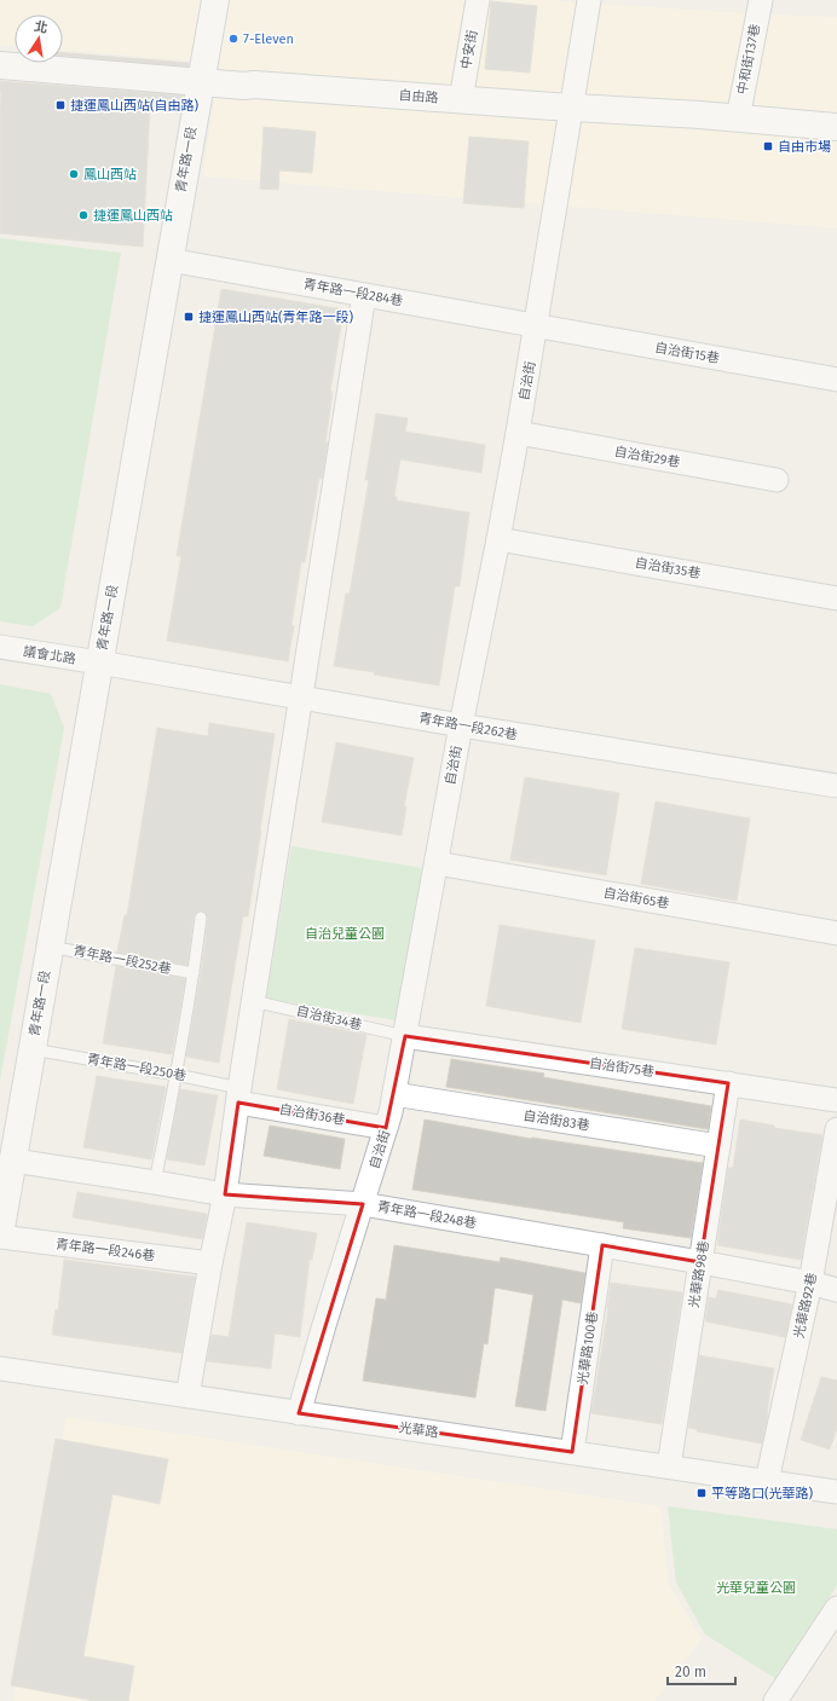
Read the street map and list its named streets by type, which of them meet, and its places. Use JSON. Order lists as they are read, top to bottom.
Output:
{
  "streets": {
    "street": [
      "中安街",
      "中和街137巷",
      "自由路",
      "青年路一段",
      "青年路一段284巷",
      "自治街15巷",
      "自治街",
      "自治街29巷",
      "自治街35巷",
      "議會北路",
      "青年路一段262巷",
      "自治街65巷",
      "自治街75巷",
      "自治街36巷",
      "自治街83巷",
      "青年路一段248巷",
      "青年路一段246巷",
      "光華路98巷",
      "光華路92巷",
      "光華路100巷",
      "光華路"
    ],
    "lane": ["青年路一段252巷", "自治街34巷", "青年路一段250巷"]
  },
  "crossings": [
    ["中安街", "自由路"],
    ["中和街137巷", "自由路"],
    ["自由路", "青年路一段"],
    ["自由路", "自治街"],
    ["青年路一段", "青年路一段284巷"],
    ["青年路一段", "議會北路"],
    ["青年路一段", "青年路一段262巷"],
    ["青年路一段", "青年路一段252巷"],
    ["青年路一段", "青年路一段250巷"],
    ["青年路一段", "青年路一段248巷"],
    ["青年路一段", "青年路一段246巷"],
    ["青年路一段284巷", "自治街15巷"],
    ["青年路一段284巷", "自治街"],
    ["自治街15巷", "自治街"],
    ["自治街", "自治街29巷"],
    ["自治街", "自治街35巷"],
    ["自治街", "青年路一段262巷"],
    ["自治街", "自治街65巷"],
    ["自治街", "自治街34巷"],
    ["自治街", "自治街75巷"],
    ["自治街", "自治街36巷"],
    ["自治街", "自治街83巷"],
    ["自治街", "青年路一段248巷"],
    ["自治街", "光華路"],
    ["議會北路", "青年路一段262巷"],
    ["自治街34巷", "自治街75巷"],
    ["青年路一段250巷", "自治街36巷"],
    ["自治街75巷", "光華路98巷"],
    ["自治街83巷", "光華路98巷"],
    ["青年路一段248巷", "光華路98巷"],
    ["青年路一段248巷", "光華路92巷"],
    ["青年路一段248巷", "光華路100巷"],
    ["光華路98巷", "光華路"],
    ["光華路92巷", "光華路"],
    ["光華路100巷", "光華路"]
  ],
  "parks": ["自治兒童公園", "光華兒童公園"],
  "places": {
    "other": ["7-Eleven", "鳳山西站", "捷運鳳山西站"],
    "transit": [
      "捷運鳳山西站(自由路)",
      "自由市場",
      "捷運鳳山西站(青年路一段)",
      "平等路口(光華路)"
    ]
  },
  "scale_bar": "20 m",
  "north": "top"
}
